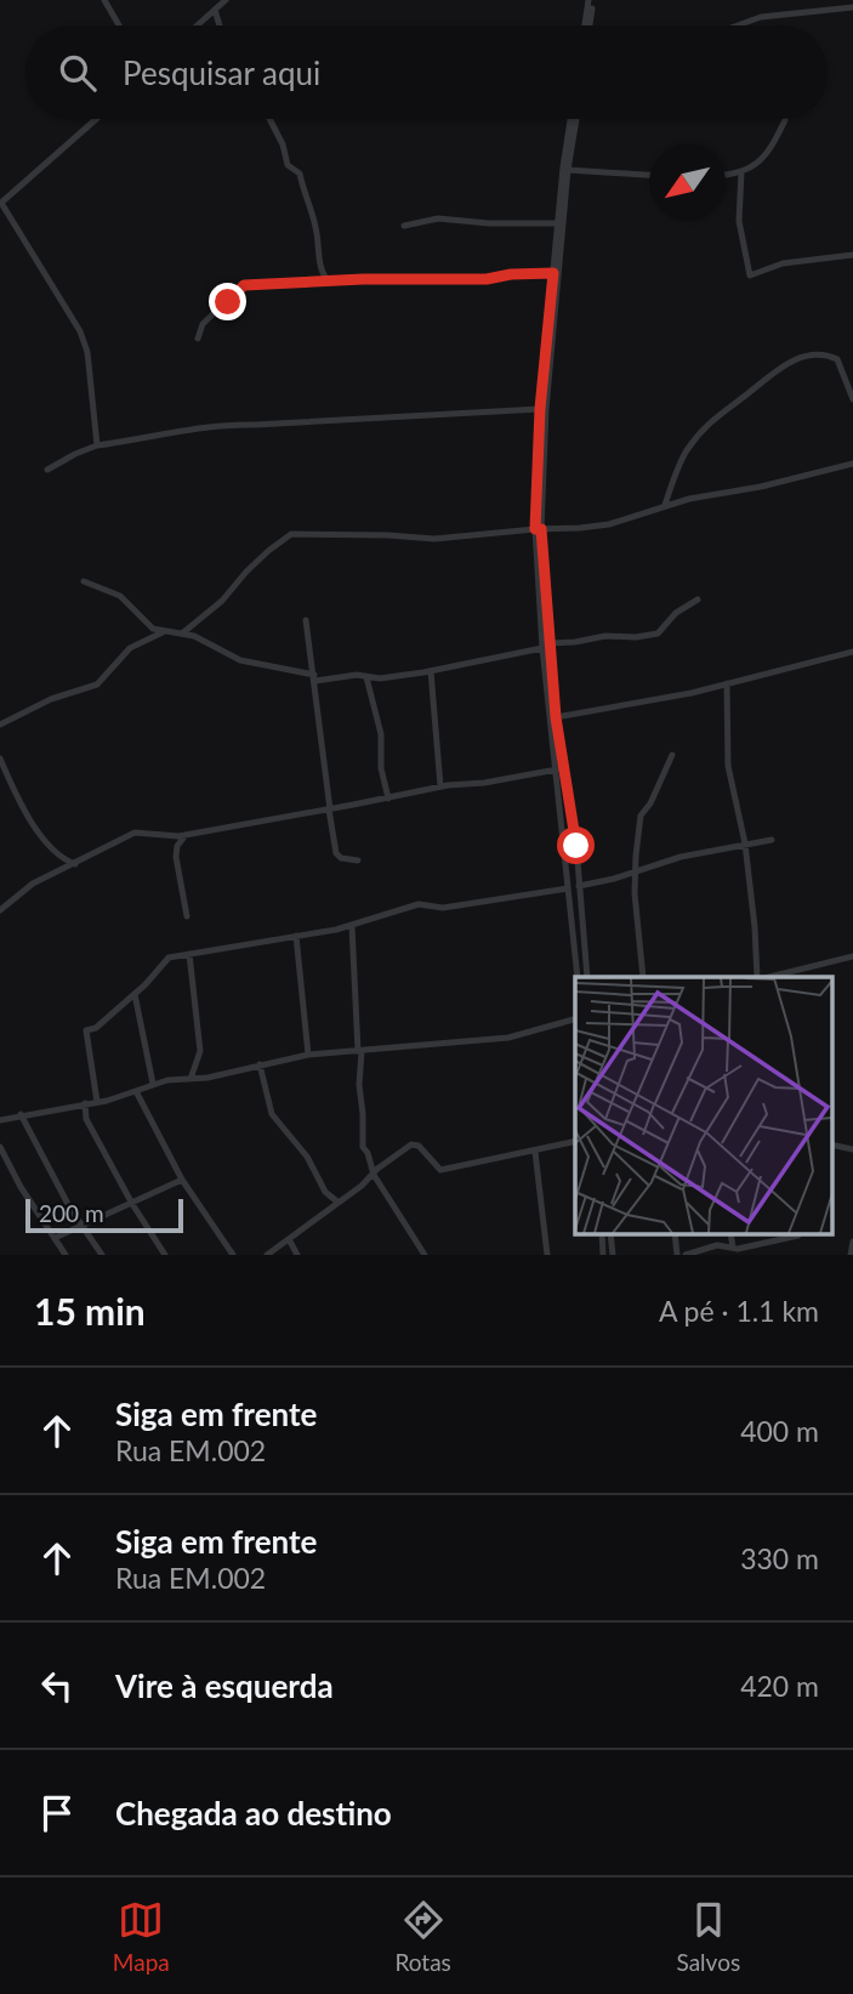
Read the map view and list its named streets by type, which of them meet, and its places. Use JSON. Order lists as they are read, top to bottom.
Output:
{
  "scale_bar": "200 m",
  "north": "bottom left",
  "page": {
    "search": "Pesquisar aqui",
    "scale": "200 m",
    "heading": ["15 min", "A pé · 1.1 km"],
    "list": [
      ["Siga em frente", "Rua EM.002", "400 m"],
      ["Siga em frente", "Rua EM.002", "330 m"],
      ["Vire à esquerda", "420 m"],
      "Chegada ao destino"
    ],
    "nav": ["Mapa", "Rotas", "Salvos"]
  }
}
